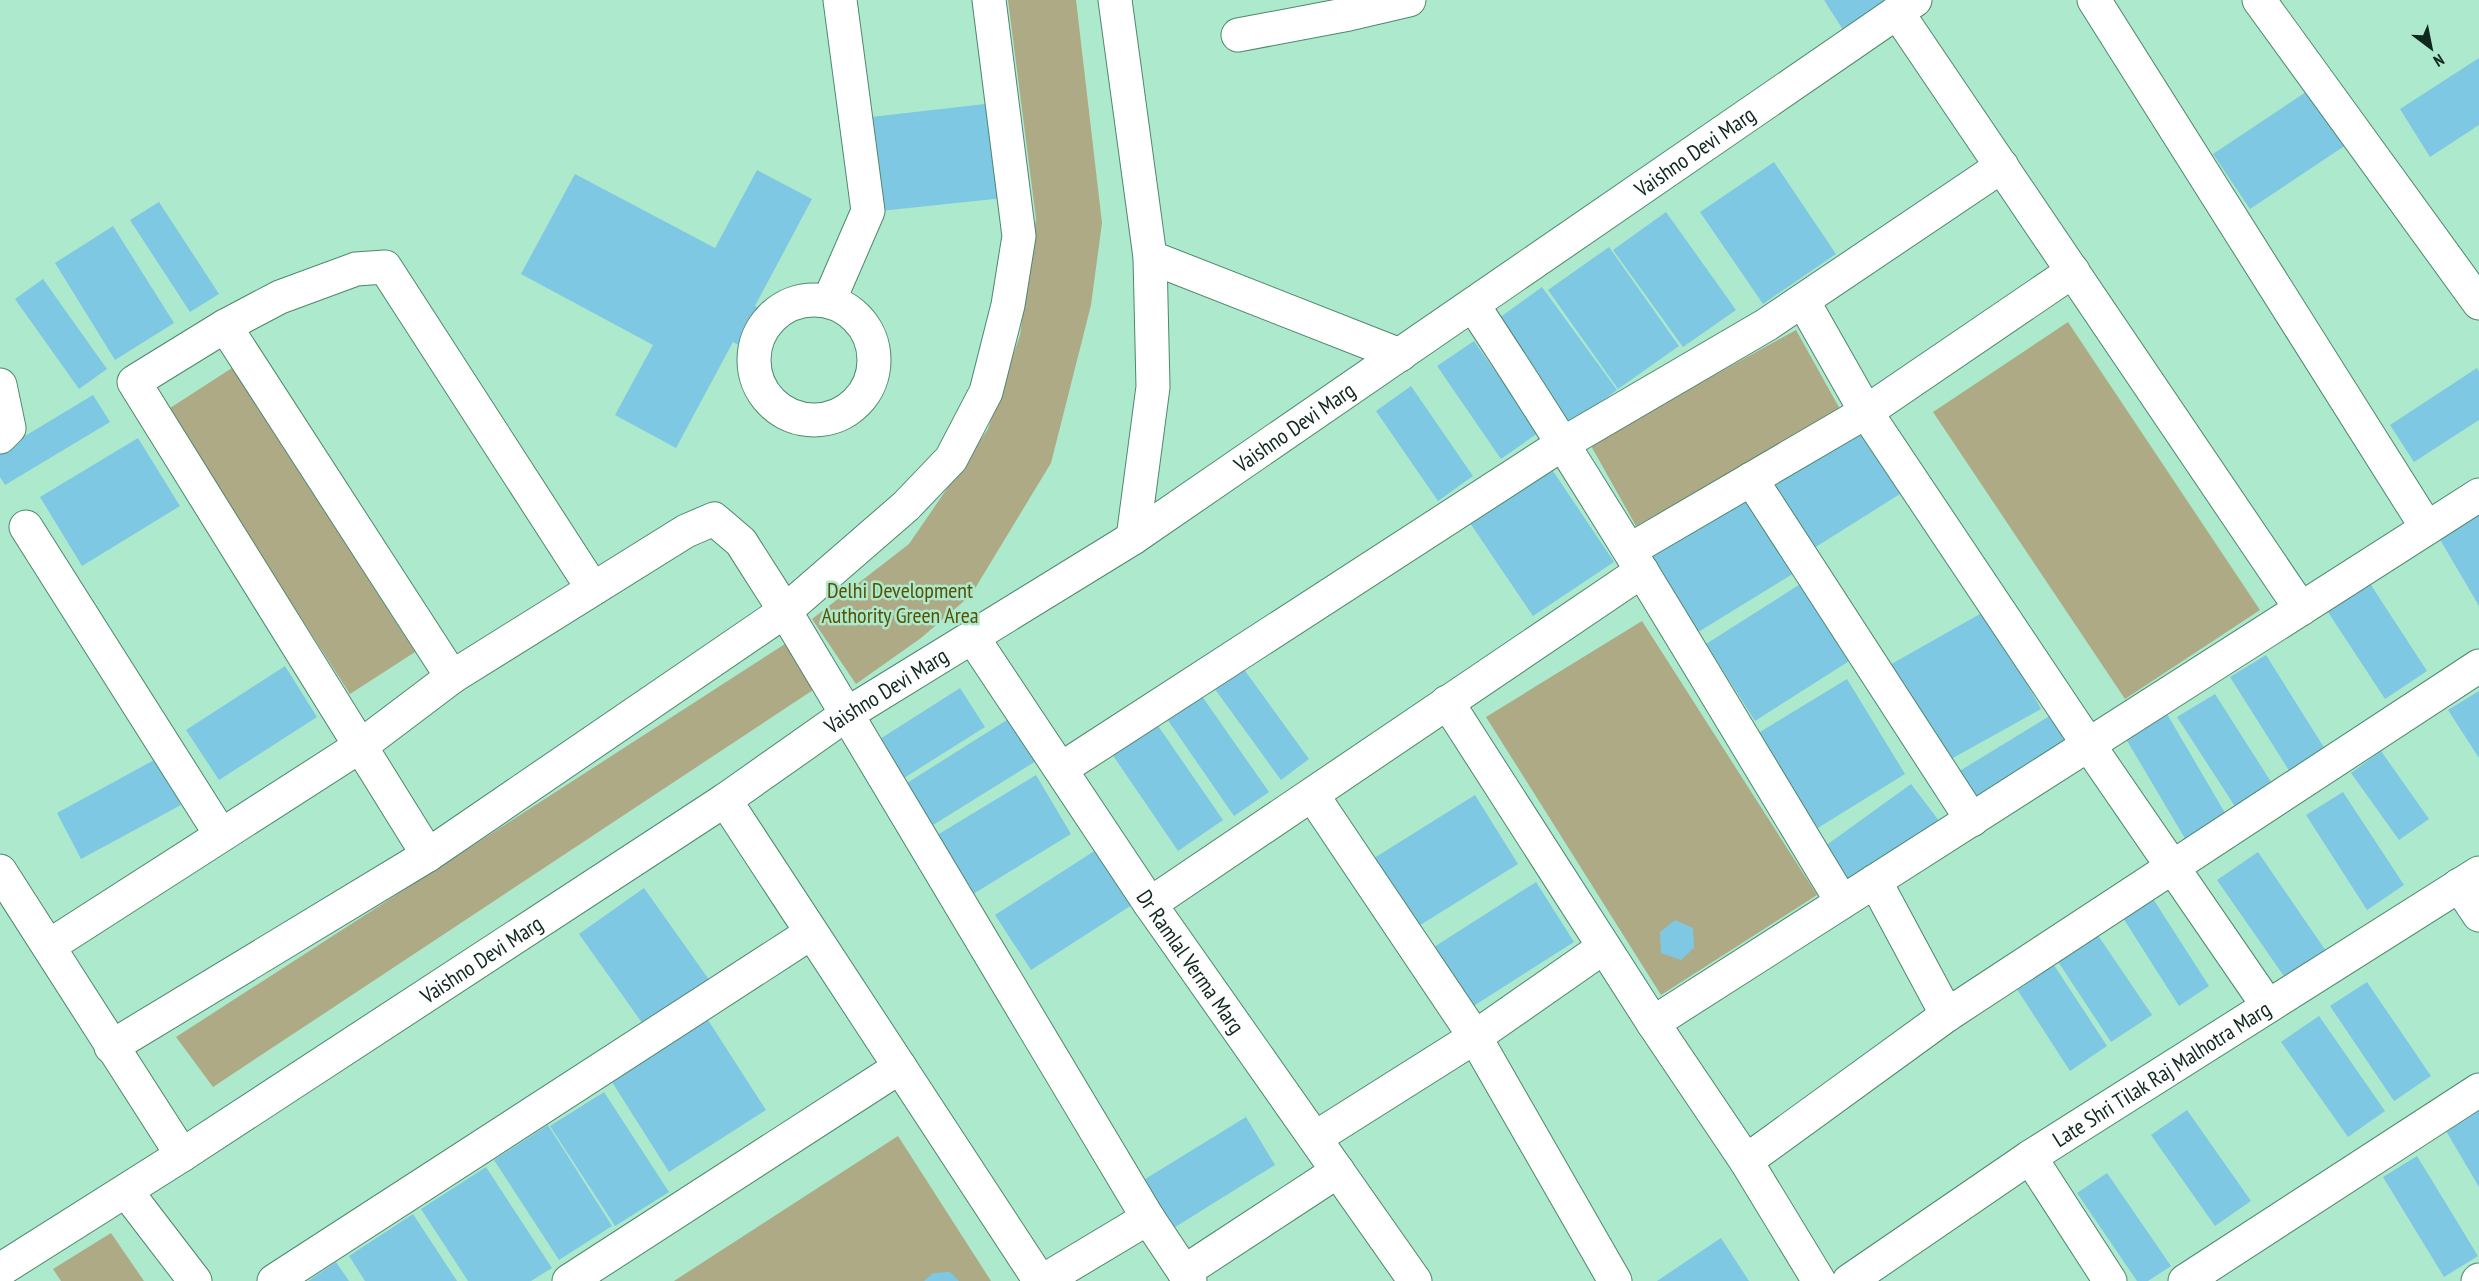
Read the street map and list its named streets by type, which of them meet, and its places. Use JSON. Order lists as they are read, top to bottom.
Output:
{
  "streets": {
    "street": ["Vaishno Devi Marg", "Dr Ramlal Verma Marg", "Late Shri Tilak Raj Malhotra Marg"]
  },
  "crossings": [
    ["Vaishno Devi Marg", "Dr Ramlal Verma Marg"]
  ],
  "parks": ["Delhi Development Authority Green Area"],
  "north": "bottom right"
}
